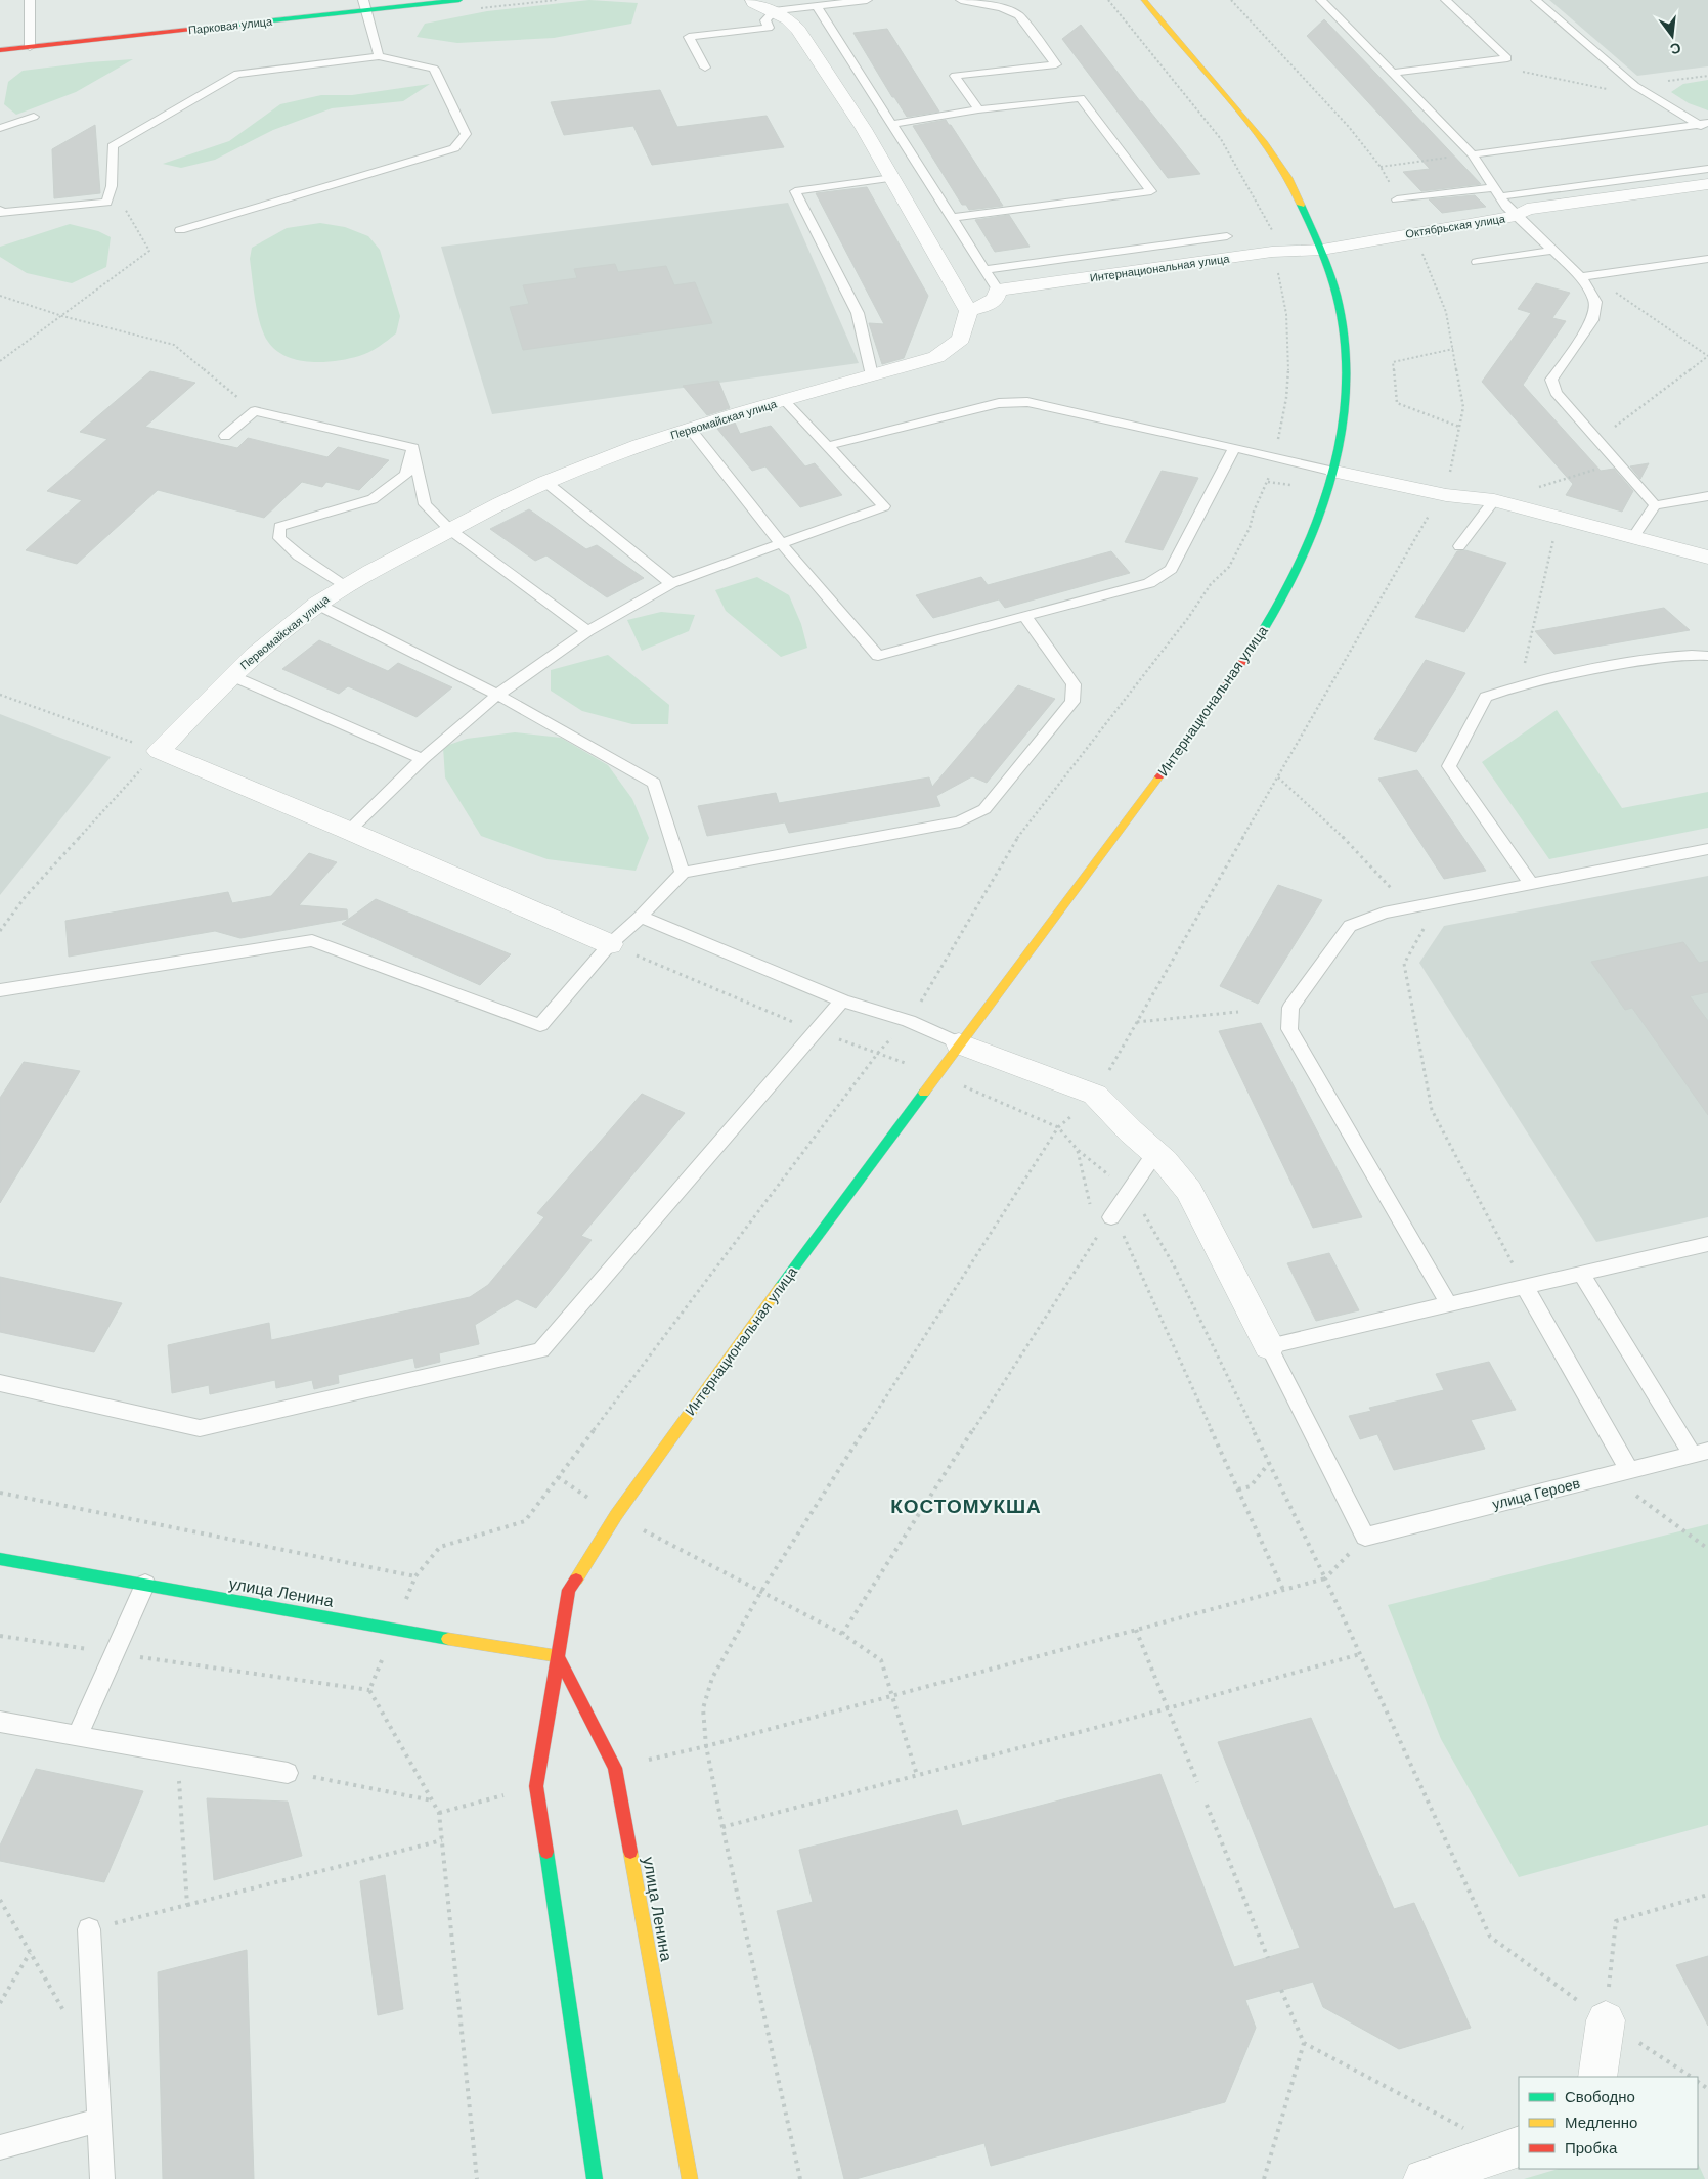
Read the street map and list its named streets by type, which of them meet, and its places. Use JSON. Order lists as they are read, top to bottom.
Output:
{
  "streets": {
    "main road": ["Парковая улица", "Интернациональная улица", "улица Ленина"],
    "street": ["Октябрьская улица", "Первомайская улица"],
    "lane": ["улица Героев"]
  },
  "crossings": [
    ["Октябрьская улица", "Интернациональная улица"],
    ["Интернациональная улица", "улица Ленина"]
  ],
  "districts": ["КОСТОМУКША"],
  "legend": ["Свободно", "Медленно", "Пробка"],
  "north": "bottom"
}
